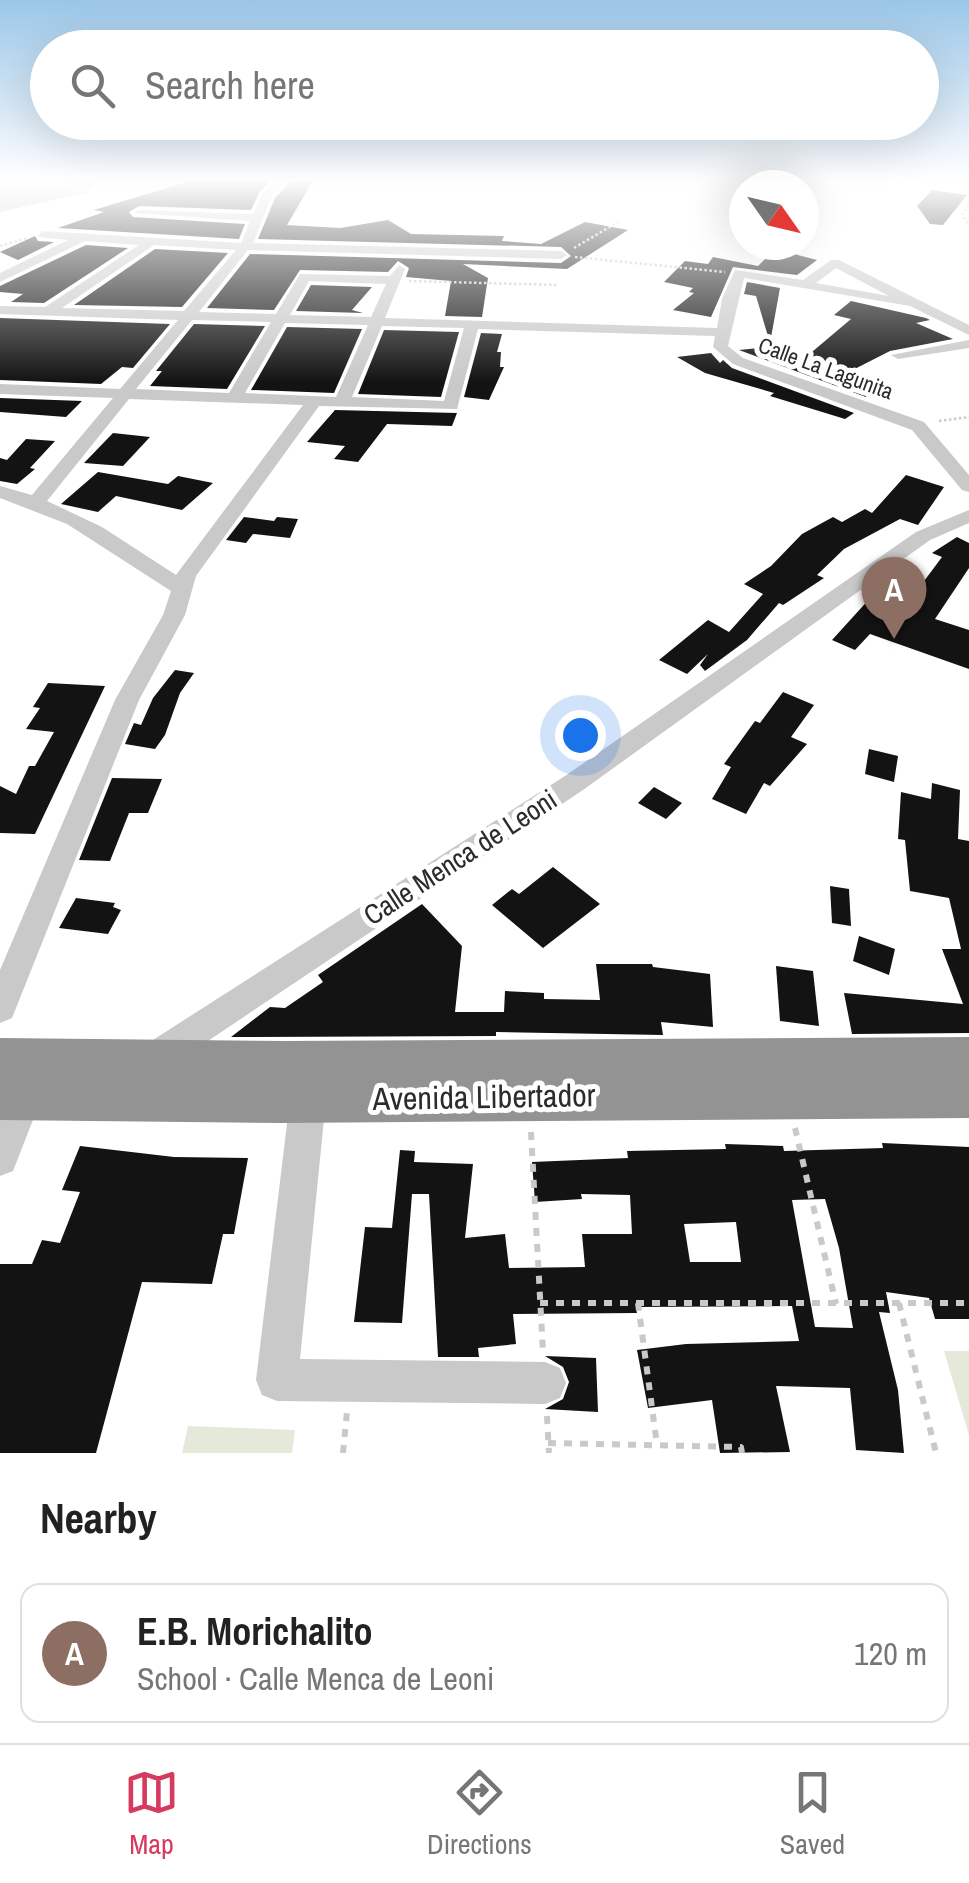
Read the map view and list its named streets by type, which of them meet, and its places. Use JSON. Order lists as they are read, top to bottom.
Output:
{
  "streets": {
    "highway": ["Avenida Libertador"],
    "street": ["Calle La Lagunita", "Calle Menca de Leoni"]
  },
  "crossings": [
    ["Calle Menca de Leoni", "Avenida Libertador"]
  ],
  "north": "bottom right",
  "page": {
    "search": "Search here",
    "pins": "A",
    "heading": "Nearby",
    "list": [
      {
        "mark": "A",
        "name": "E.B. Morichalito",
        "note": "School · Calle Menca de Leoni",
        "value": "120 m"
      }
    ],
    "nav": ["Map", "Directions", "Saved"]
  }
}
